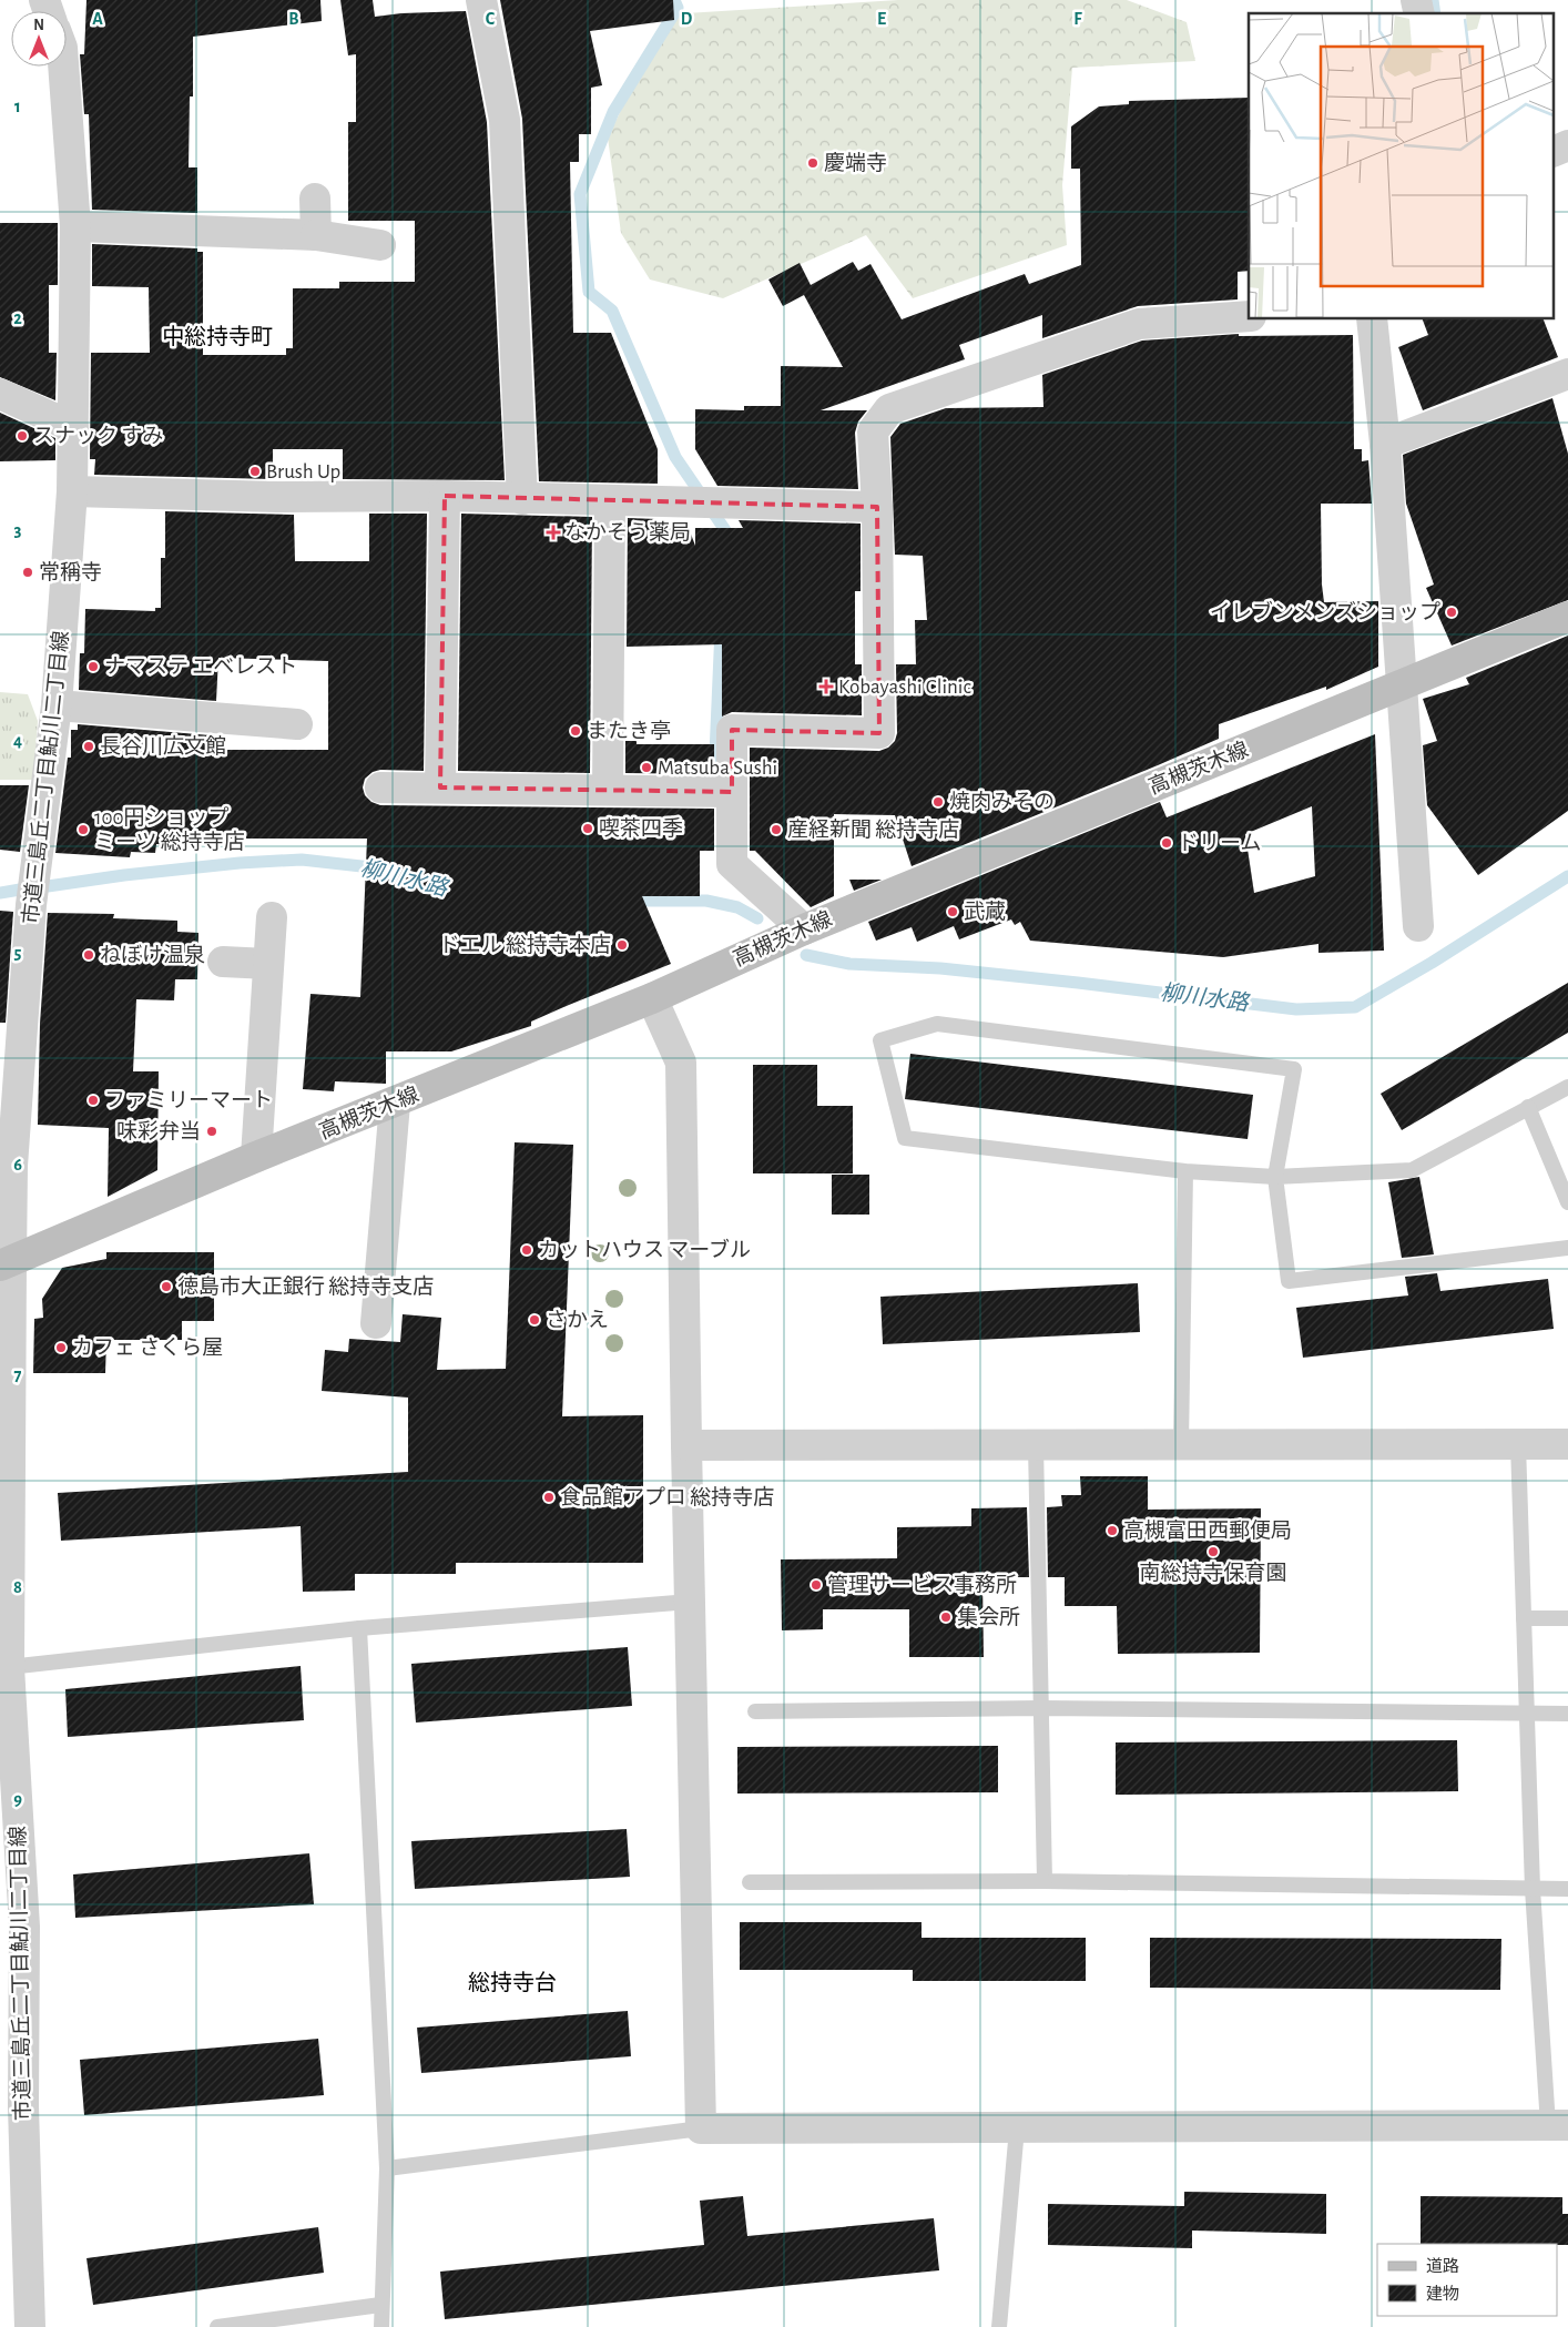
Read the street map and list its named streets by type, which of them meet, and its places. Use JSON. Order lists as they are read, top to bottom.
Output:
{
  "streets": {
    "main road": ["高槻茨木線"],
    "street": ["市道三島丘二丁目鮎川二丁目線"]
  },
  "crossings": [
    ["高槻茨木線", "市道三島丘二丁目鮎川二丁目線"]
  ],
  "districts": ["中総持寺町", "総持寺台"],
  "water": ["柳川水路"],
  "places": {
    "other": [
      "慶端寺",
      "スナック すみ",
      "Brush Up",
      "常稱寺",
      "イレブンメンズショップ",
      "ナマステ エベレスト",
      "またき亭",
      "長谷川広文館",
      "Matsuba Sushi",
      "焼肉みその",
      "喫茶四季",
      "100円ショップ ミーツ 総持寺店",
      "産経新聞 総持寺店",
      "ドリーム",
      "武蔵",
      "ドエル 総持寺本店",
      "ねぼけ温泉",
      "ファミリーマート",
      "味彩弁当",
      "カットハウス マーブル",
      "徳島市大正銀行 総持寺支店",
      "さかえ",
      "カフェ さくら屋",
      "食品館アプロ 総持寺店",
      "高槻富田西郵便局",
      "南総持寺保育園",
      "管理サービス事務所",
      "集会所"
    ],
    "health": ["なかそう薬局", "Kobayashi Clinic"]
  },
  "legend": ["道路", "建物"],
  "north": "top",
  "grid": {
    "columns": [
      "A",
      "B",
      "C",
      "D",
      "E",
      "F"
    ],
    "rows": [
      "1",
      "2",
      "3",
      "4",
      "5",
      "6",
      "7",
      "8",
      "9"
    ]
  }
}
